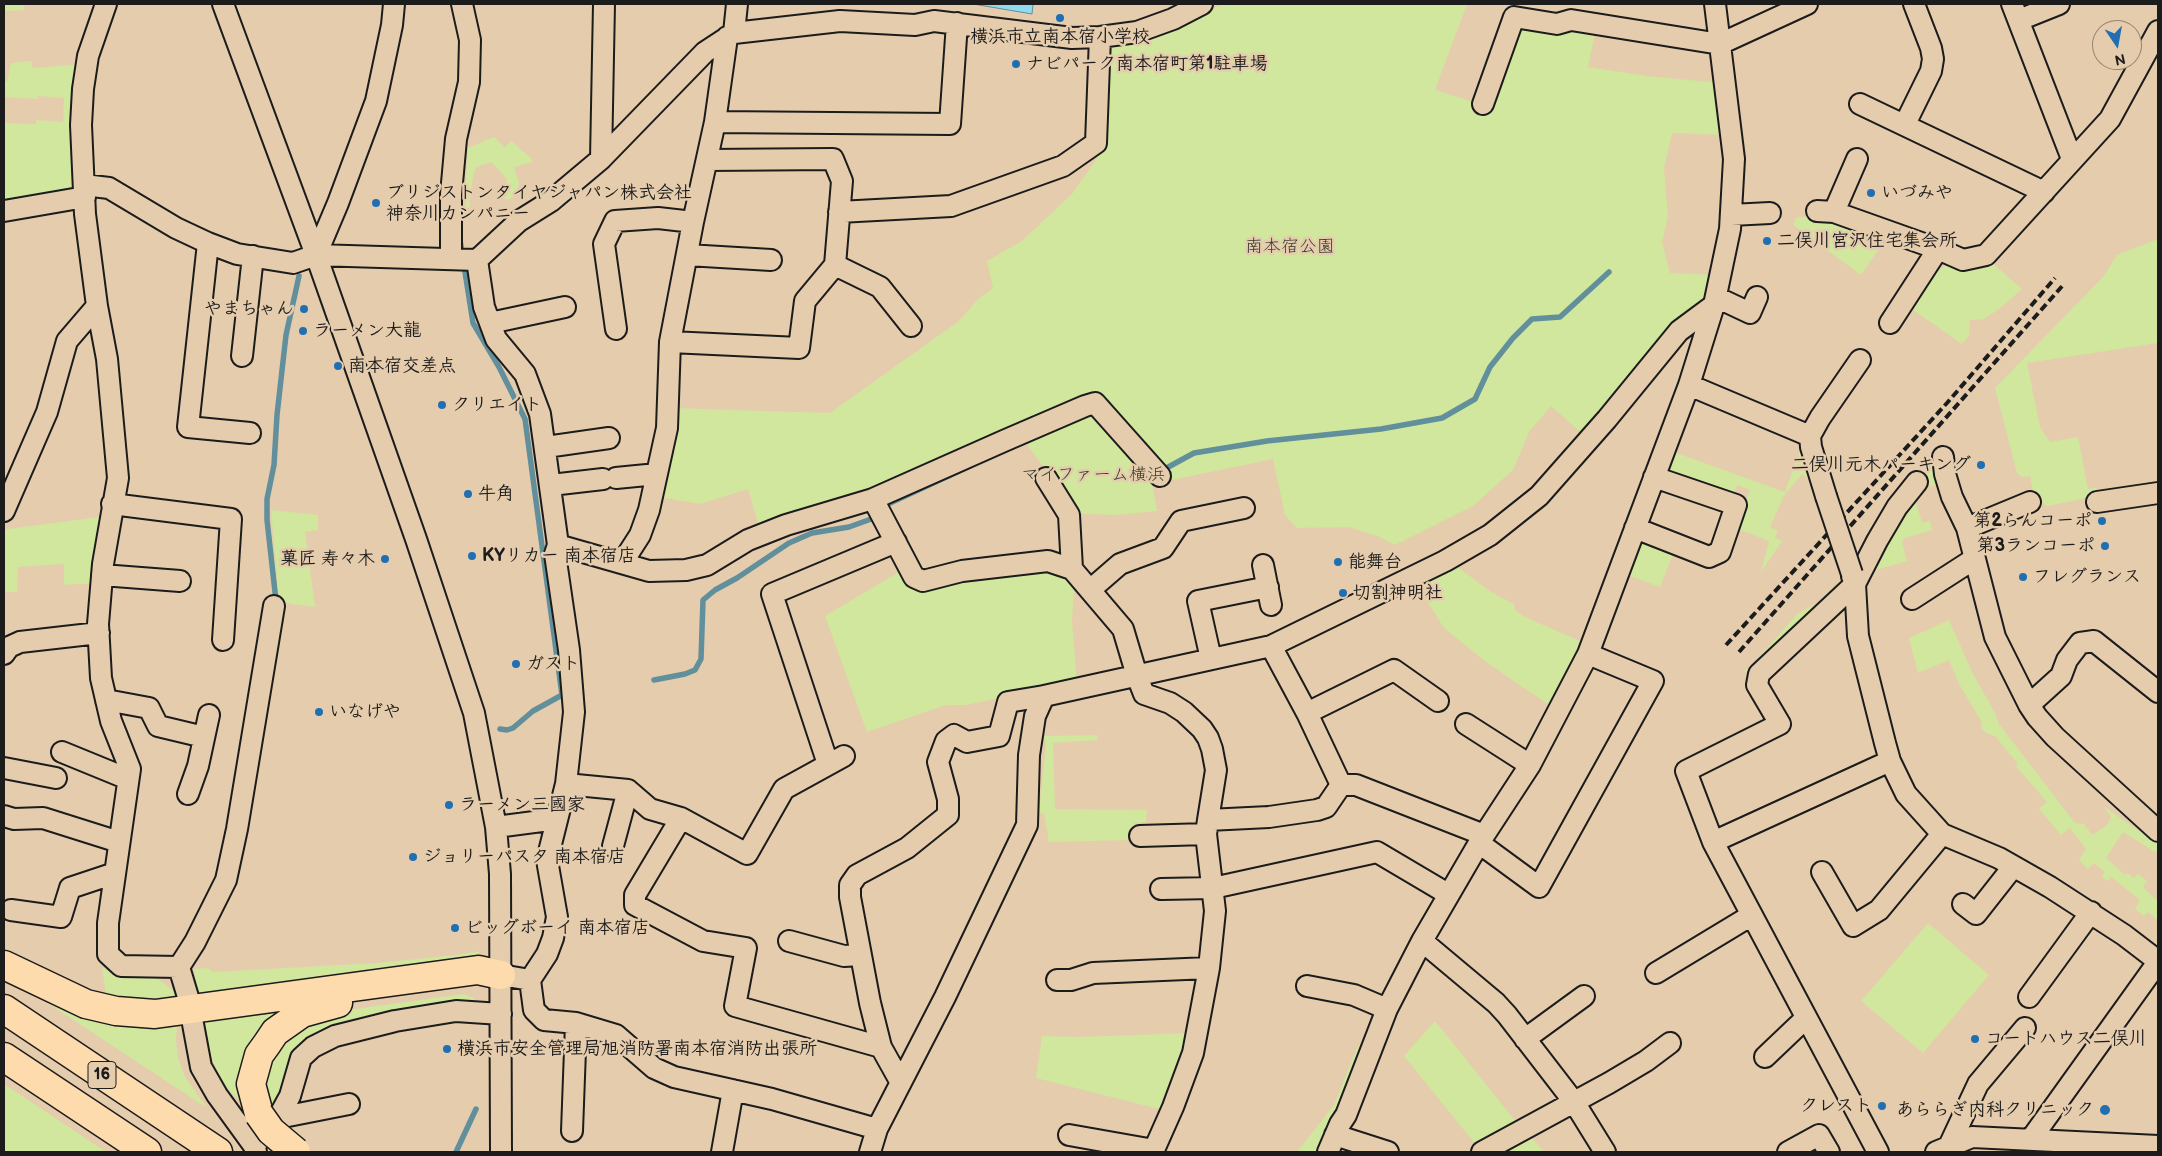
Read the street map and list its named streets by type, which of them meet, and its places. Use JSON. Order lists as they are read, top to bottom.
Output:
{
  "streets": {
    "highway": ["16"]
  },
  "parks": ["南本宿公園", "マイファーム横浜"],
  "places": [
    "横浜市立南本宿小学校",
    "ナビパーク南本宿町第1駐車場",
    "いづみや",
    "ブリジストンタイヤジャパン株式会社 神奈川カンパニー",
    "二俣川宮沢住宅集会所",
    "やまちゃん",
    "ラーメン大龍",
    "南本宿交差点",
    "クリエイト",
    "二俣川元木パーキング",
    "牛角",
    "第2らんコーポ",
    "第3ランコーポ",
    "KYリカー 南本宿店",
    "菓匠 寿々木",
    "能舞台",
    "フレグランス",
    "切割神明社",
    "ガスト",
    "いなげや",
    "ラーメン三國家",
    "ジョリーパスタ 南本宿店",
    "ビッグボーイ 南本宿店",
    "コートハウス二俣川",
    "横浜市安全管理局旭消防署南本宿消防出張所",
    "クレスト",
    "あららぎ内科クリニック"
  ],
  "north": "bottom"
}
